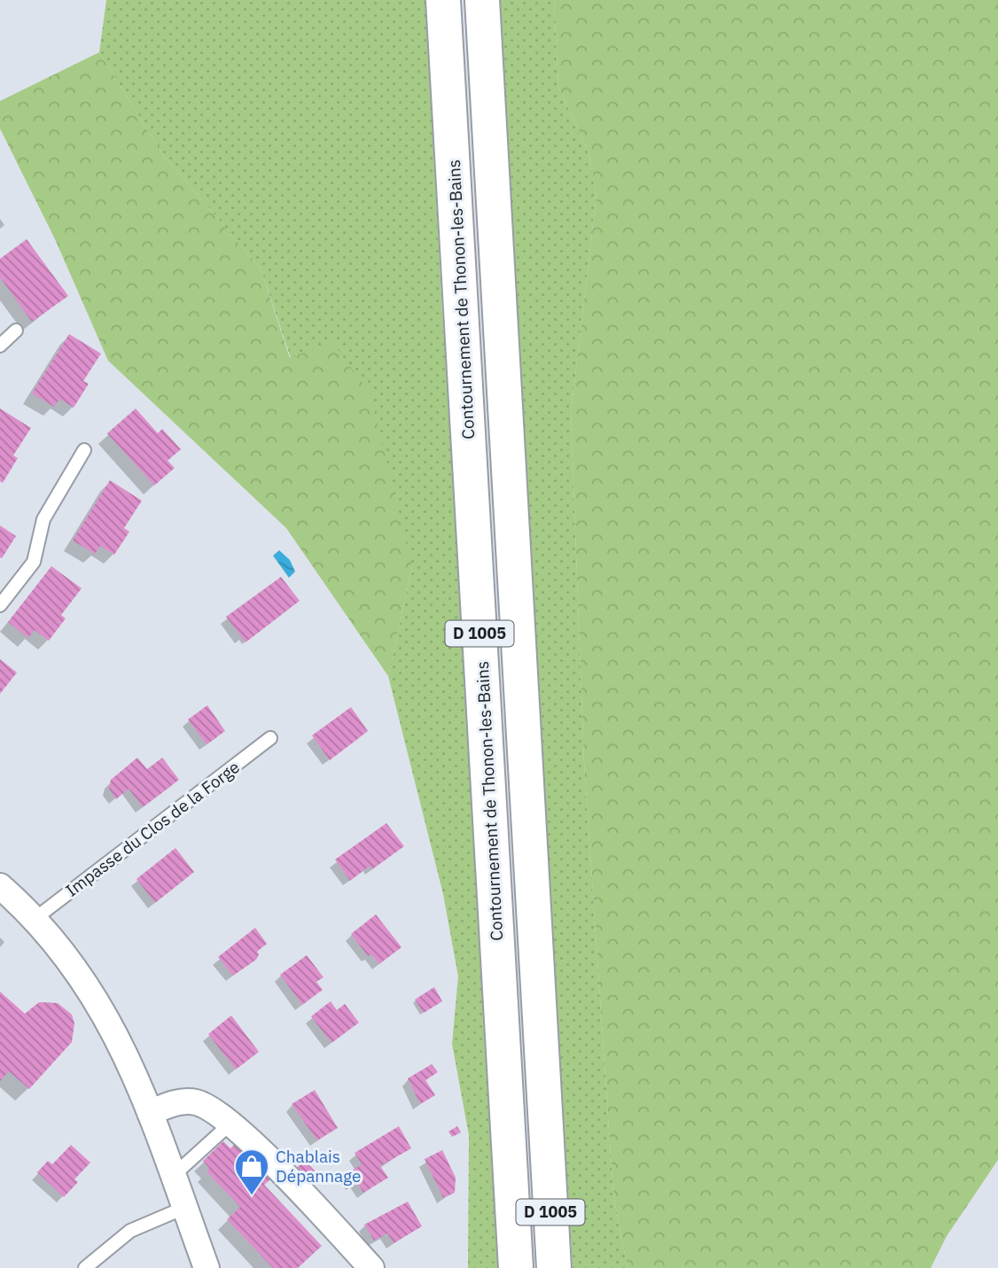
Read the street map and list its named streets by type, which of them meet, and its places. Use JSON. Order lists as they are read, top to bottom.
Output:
{
  "streets": {
    "highway": ["Contournement de Thonon-les-Bains", "D 1005"],
    "lane": ["Impasse du Clos de la Forge"]
  },
  "places": {
    "shop": ["Chablais Dépannage"]
  }
}
